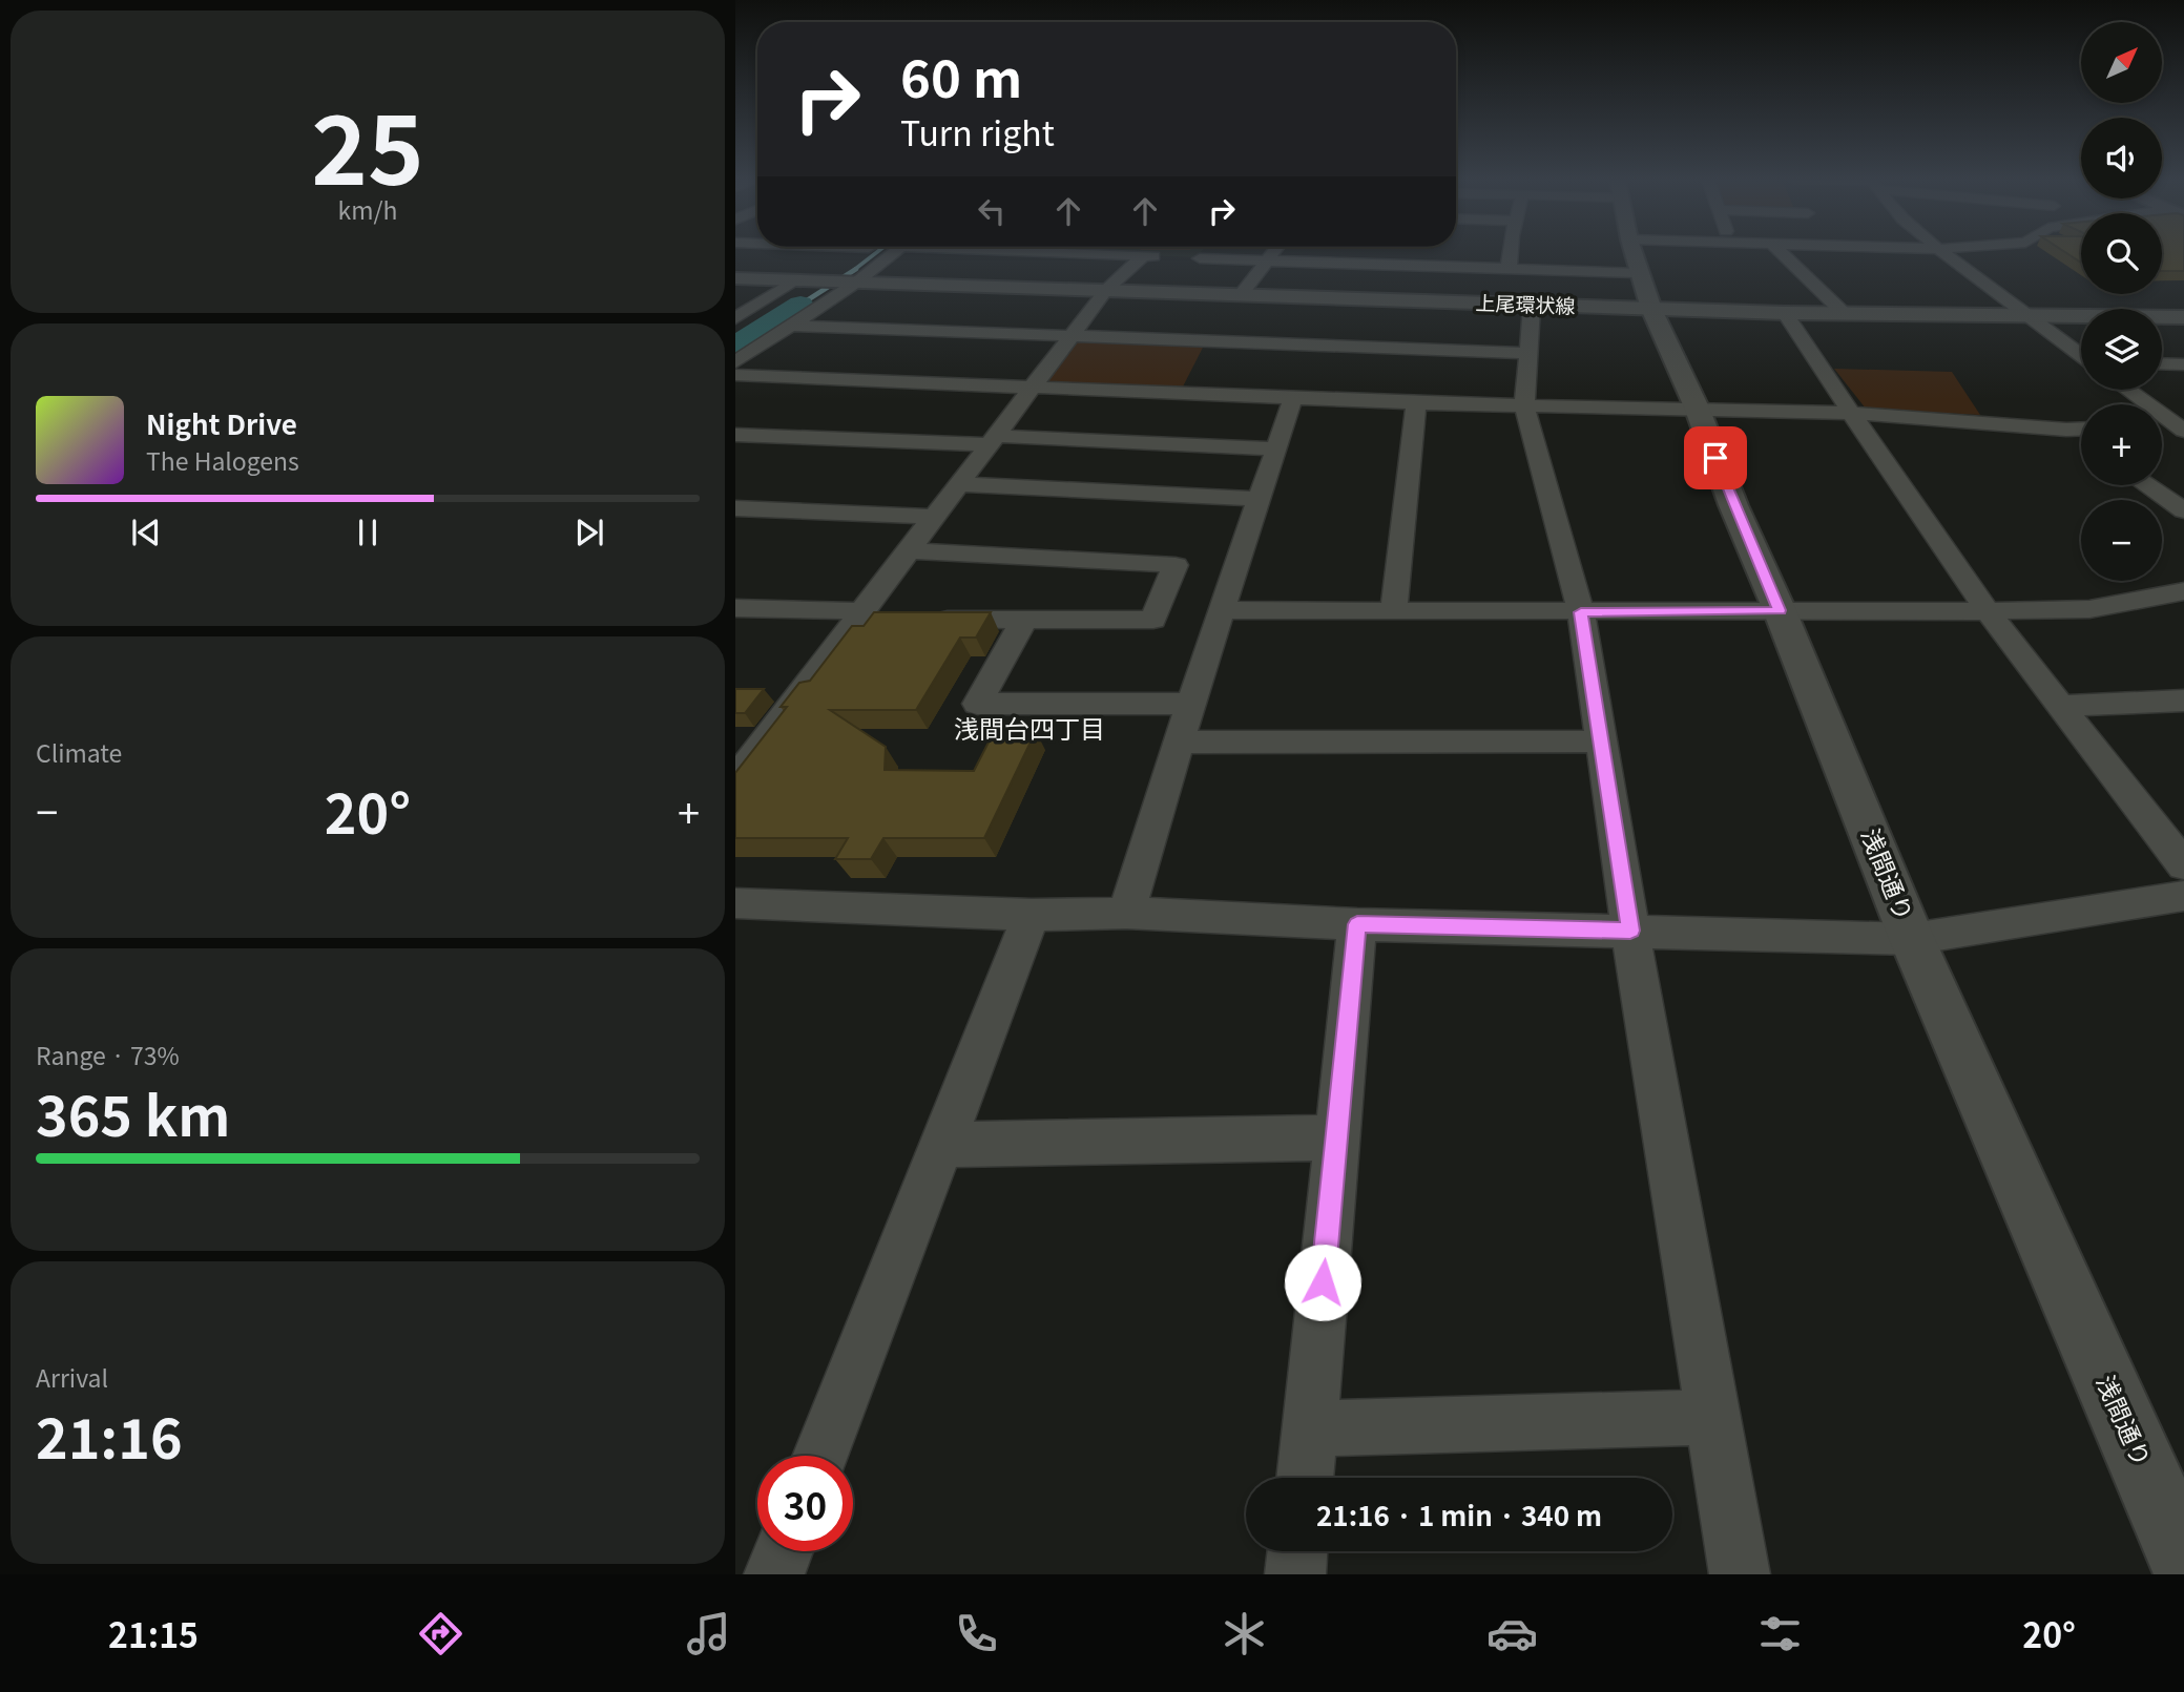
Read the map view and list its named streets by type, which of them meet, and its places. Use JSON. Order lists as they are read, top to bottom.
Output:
{
  "streets": {
    "main road": ["上尾環状線", "浅間通り"]
  },
  "crossings": [
    ["上尾環状線", "浅間通り"]
  ],
  "districts": ["浅間台四丁目"],
  "north": "top right",
  "page": {
    "tile": [
      ["25", "km/h"],
      "Climate",
      ["Range · 73%", "365 km"],
      ["Arrival", "21:16"]
    ],
    "map_buttons": ["+", "−"],
    "turn": ["60 m", "Turn right"],
    "song": ["Night Drive", "The Halogens"],
    "heat": ["−", "20°", "+"],
    "limit": "30",
    "trip": "21:16 · 1 min · 340 m",
    "tabs": ["21:15", "20°"]
  }
}
